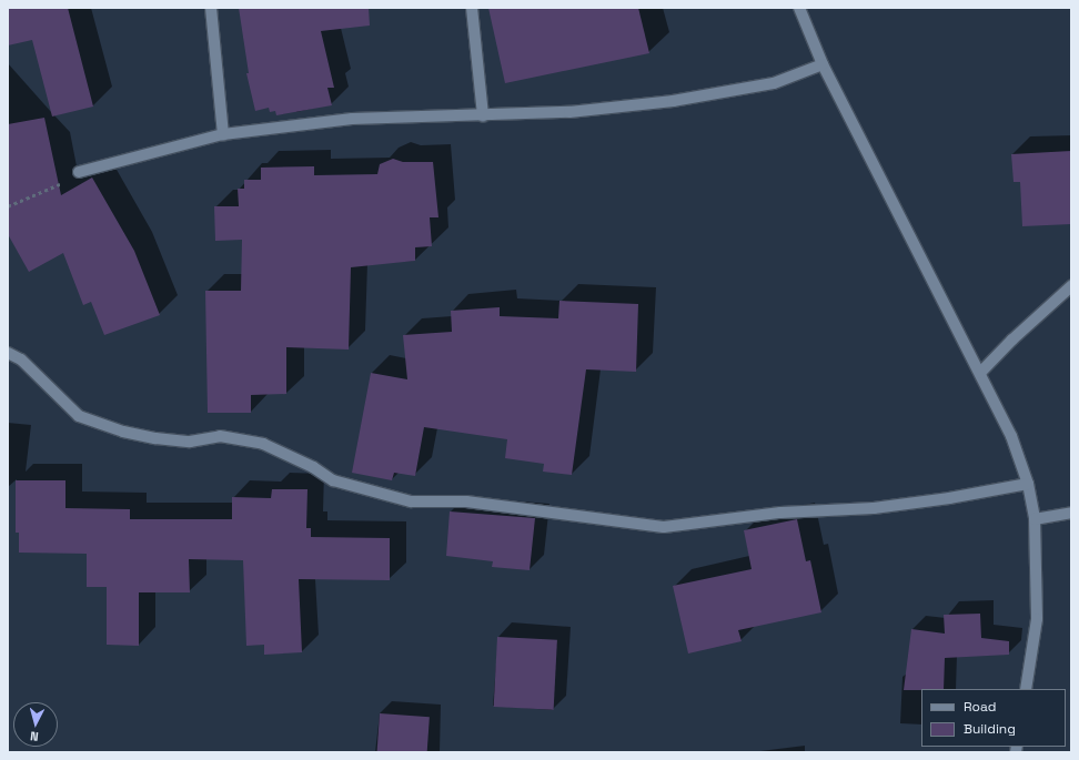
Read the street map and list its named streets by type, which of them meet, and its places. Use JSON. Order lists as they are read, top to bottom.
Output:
{
  "legend": ["Road", "Building"],
  "north": "bottom"
}
